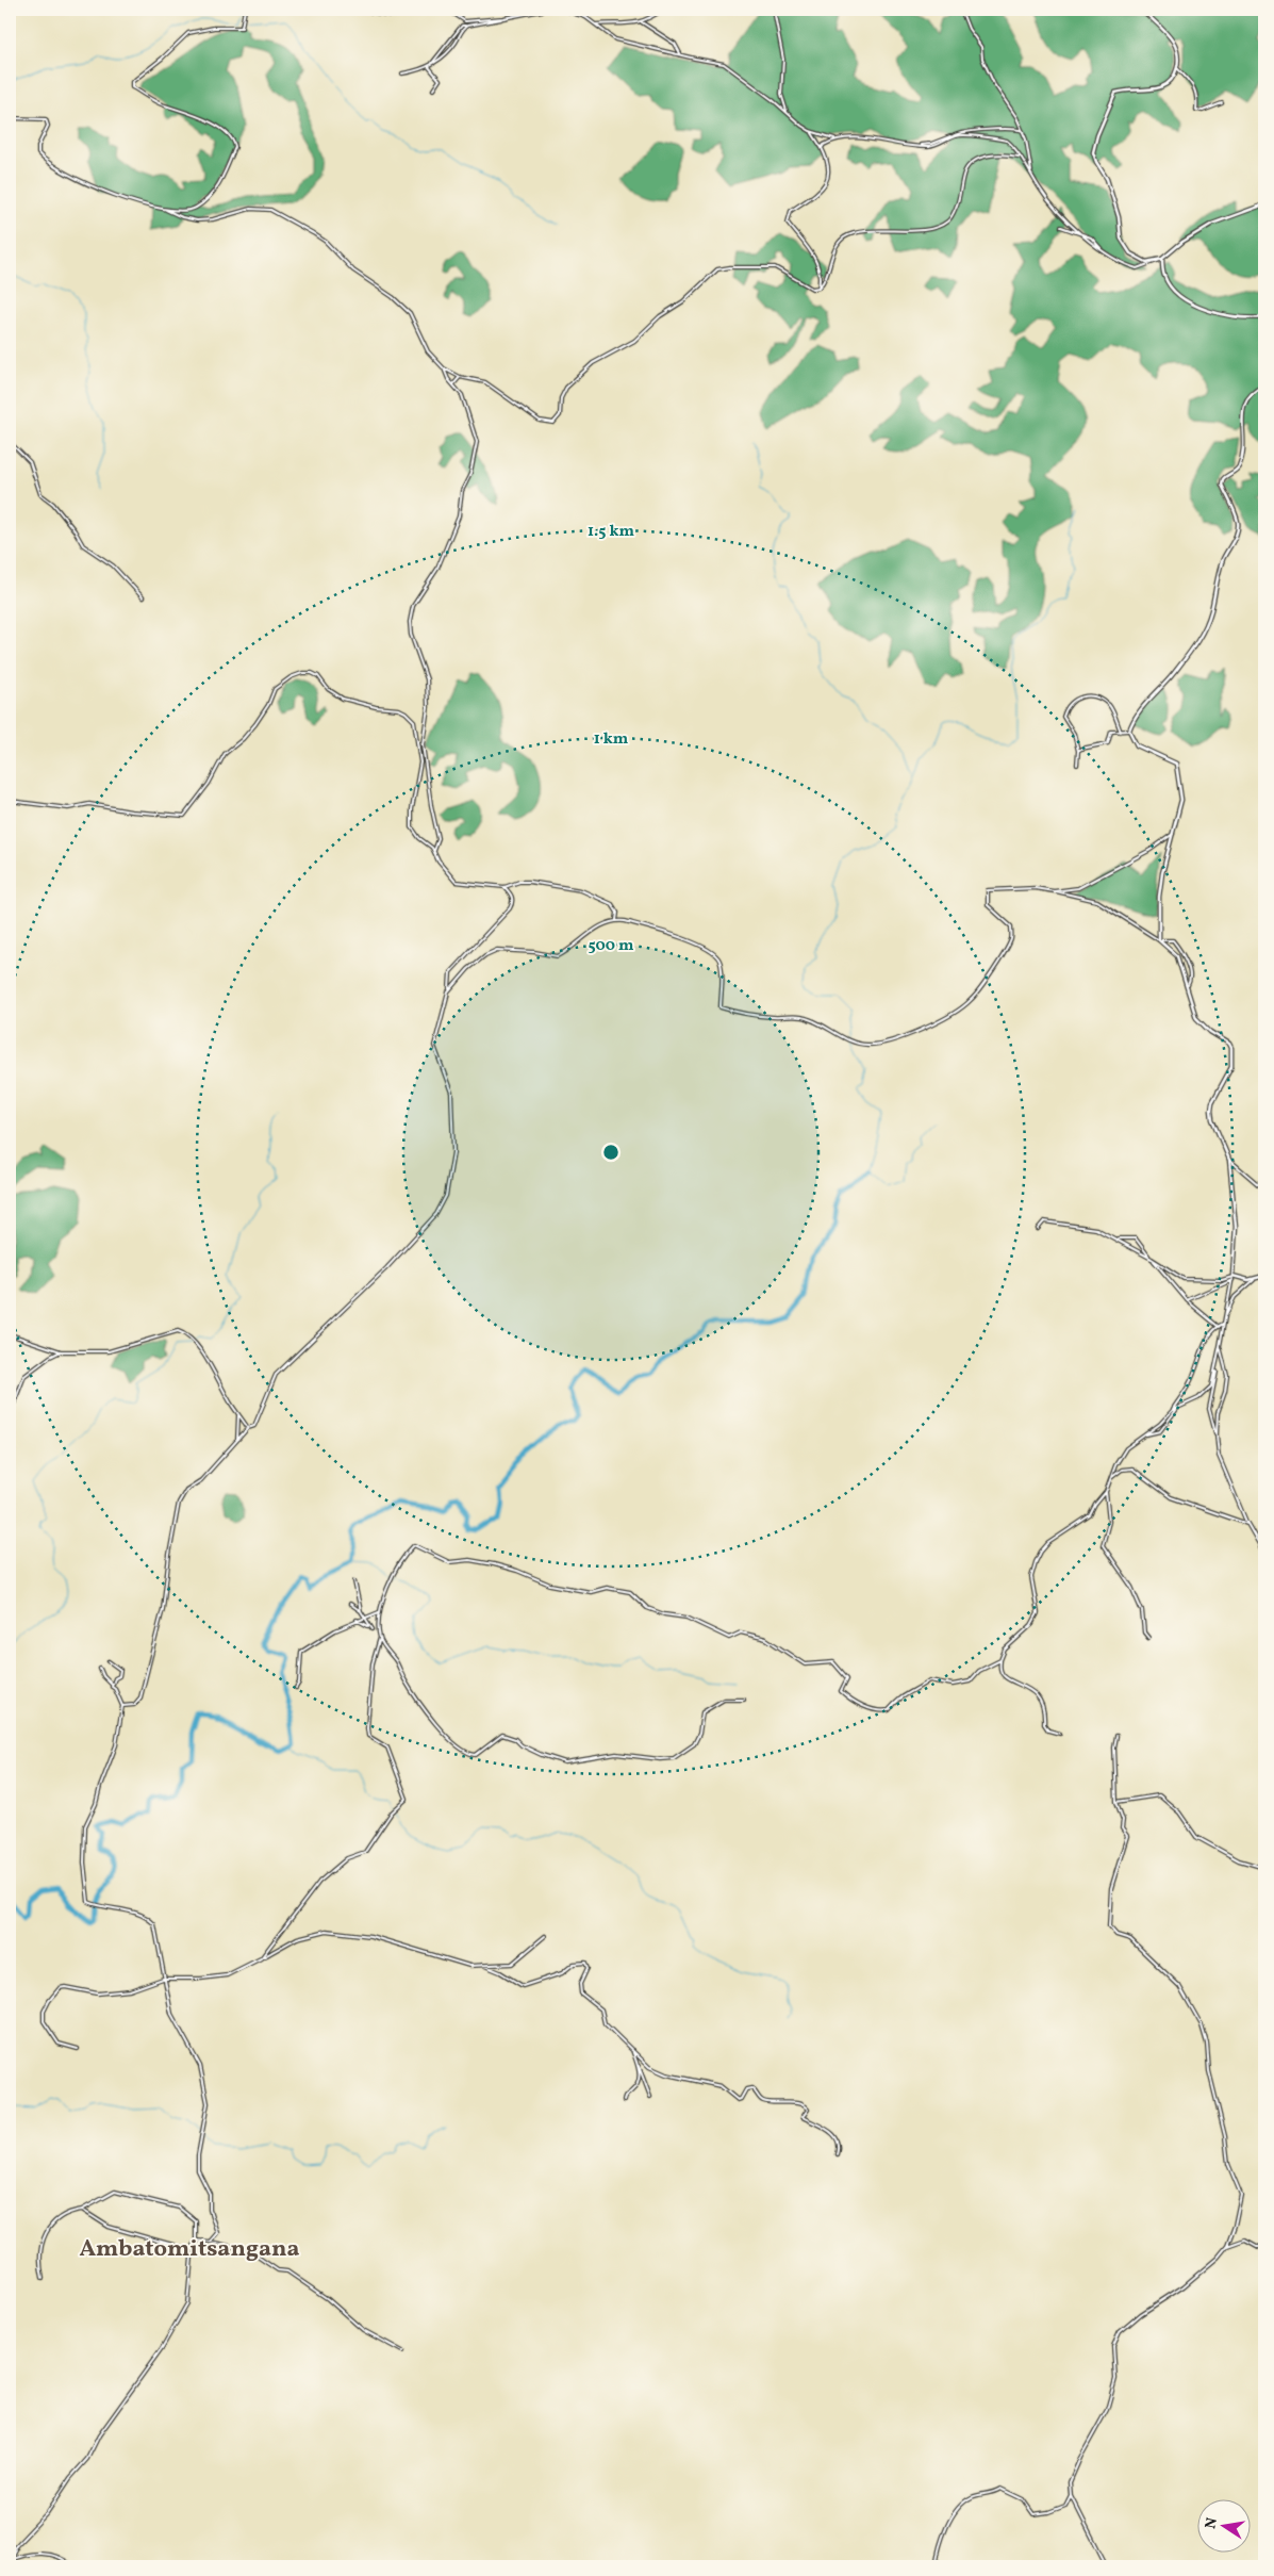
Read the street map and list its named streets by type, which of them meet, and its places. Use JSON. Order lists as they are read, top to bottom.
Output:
{
  "districts": ["Ambatomitsangana"],
  "north": "left",
  "rings": ["1.5 km", "1 km", "500 m"]
}
